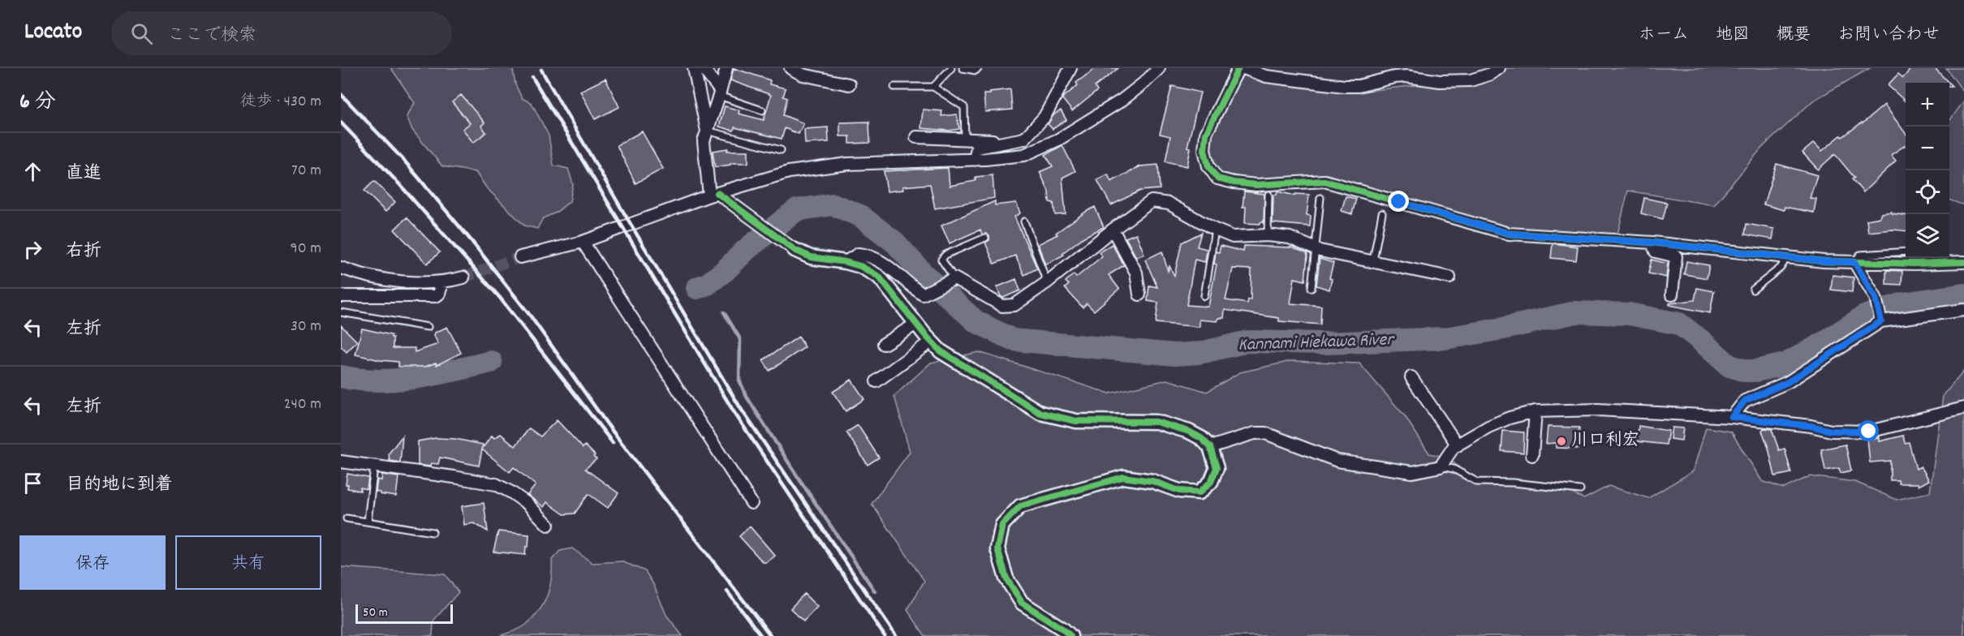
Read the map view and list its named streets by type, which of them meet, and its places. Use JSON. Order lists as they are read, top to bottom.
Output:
{
  "water": ["Kannami Hiekawa River"],
  "places": ["川口利宏"],
  "scale_bar": "50 m",
  "page": {
    "header": "Locato",
    "search": "ここで検索",
    "nav": [
      "ホーム",
      "地図",
      "概要",
      "お問い合わせ"
    ],
    "heading": ["6 分", "徒歩 · 430 m"],
    "map_buttons": ["+", "−"],
    "list": [
      ["直進", "70 m"],
      ["右折", "90 m"],
      ["左折", "30 m"],
      ["左折", "240 m"],
      "目的地に到着"
    ],
    "buttons": ["保存", "共有"],
    "scale": "50 m"
  }
}
